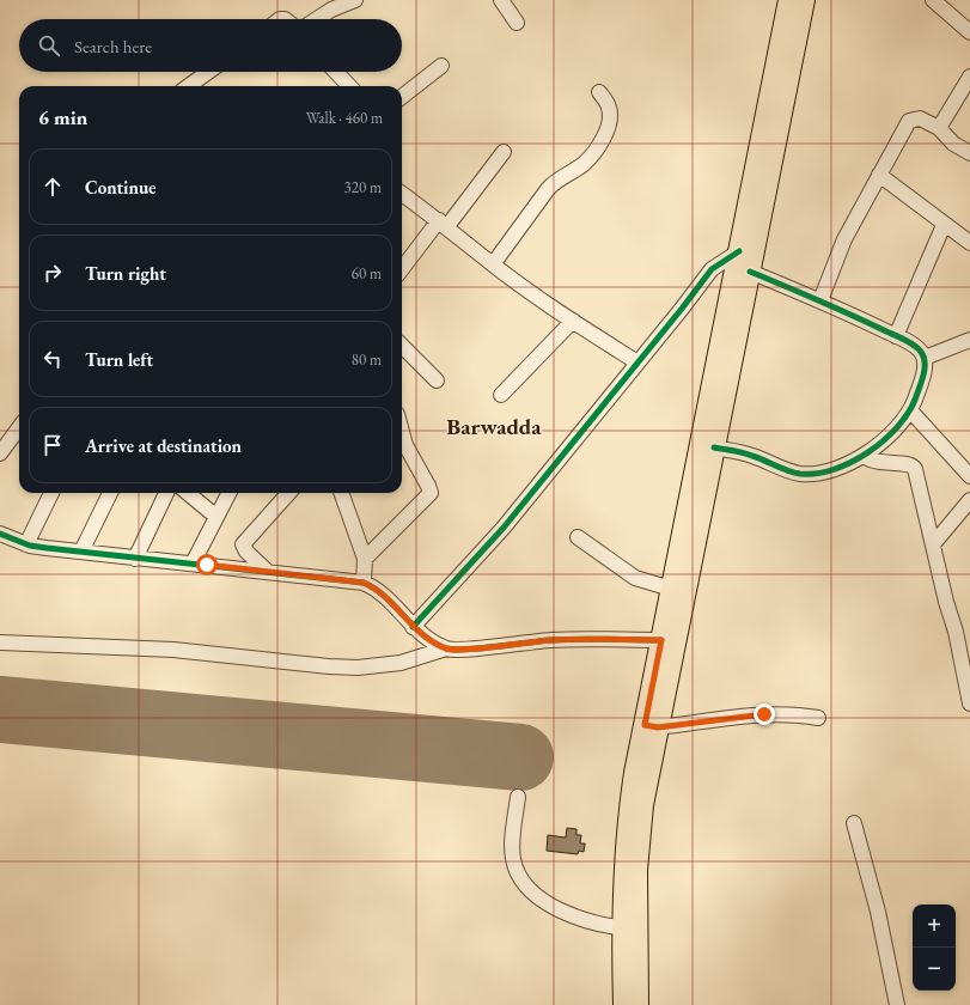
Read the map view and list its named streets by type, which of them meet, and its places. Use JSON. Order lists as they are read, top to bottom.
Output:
{
  "districts": ["Barwadda"],
  "page": {
    "search": "Search here",
    "heading": ["6 min", "Walk · 460 m"],
    "list": [
      ["Continue", "320 m"],
      ["Turn right", "60 m"],
      ["Turn left", "80 m"],
      "Arrive at destination"
    ],
    "map_buttons": ["+", "−"]
  }
}
